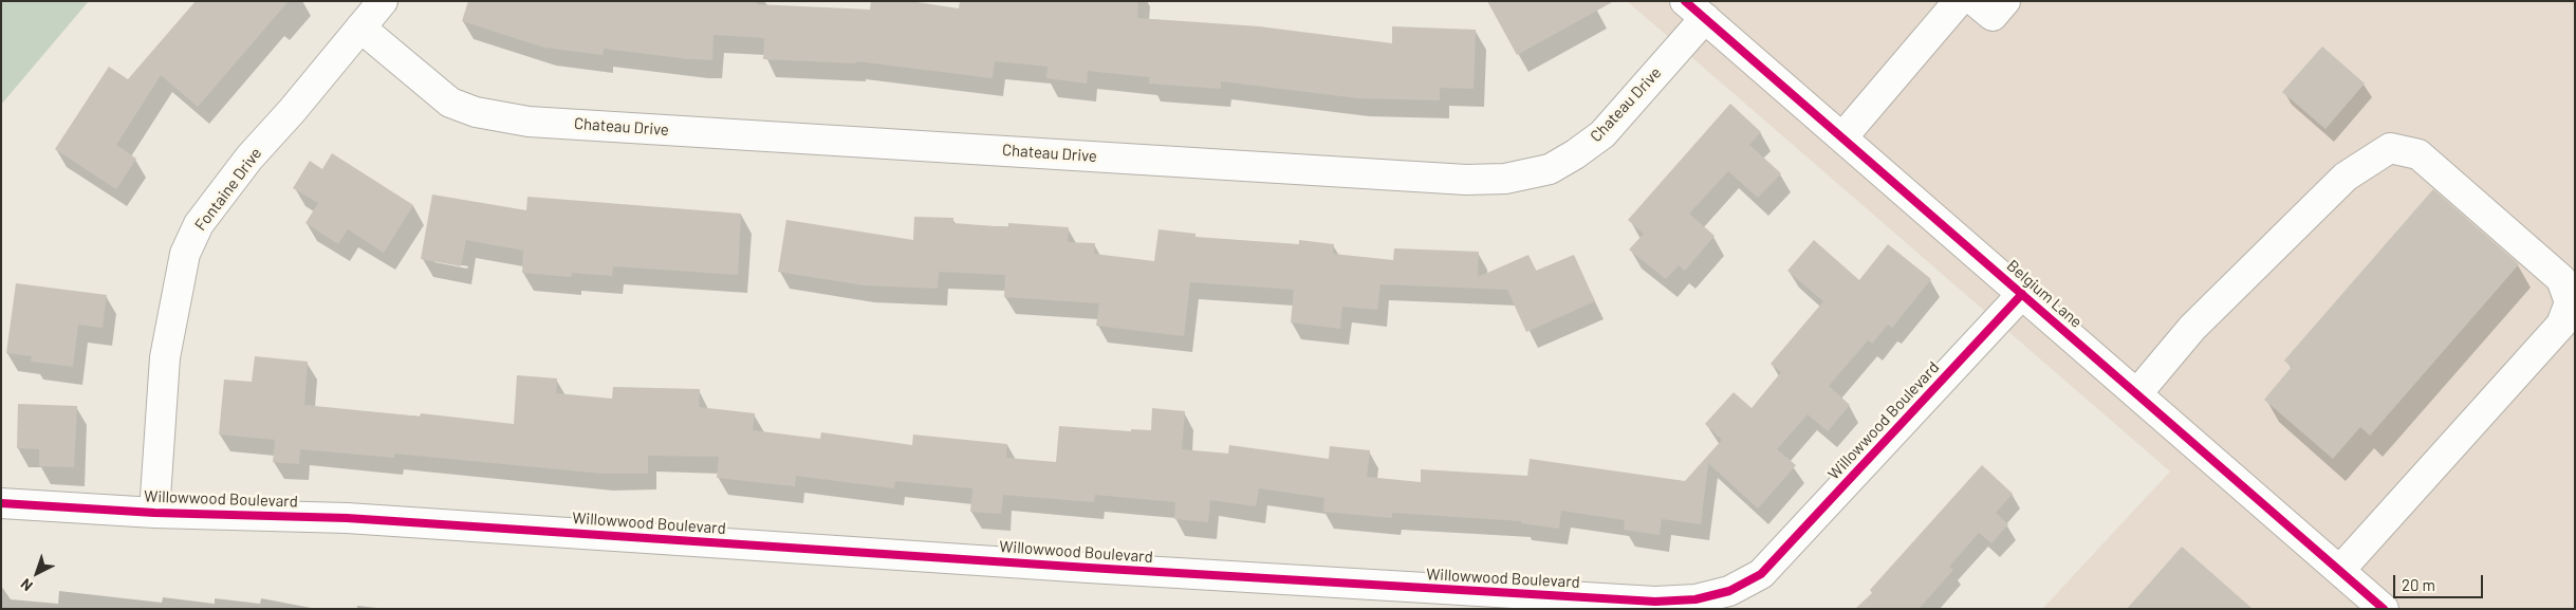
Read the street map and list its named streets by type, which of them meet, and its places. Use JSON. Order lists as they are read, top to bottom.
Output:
{
  "streets": {
    "street": [
      "Chateau Drive",
      "Fontaine Drive",
      "Belgium Lane",
      "Willowwood Boulevard"
    ]
  },
  "crossings": [
    ["Chateau Drive", "Fontaine Drive"],
    ["Chateau Drive", "Belgium Lane"],
    ["Fontaine Drive", "Willowwood Boulevard"],
    ["Belgium Lane", "Willowwood Boulevard"]
  ],
  "scale_bar": "20 m",
  "north": "bottom left"
}
